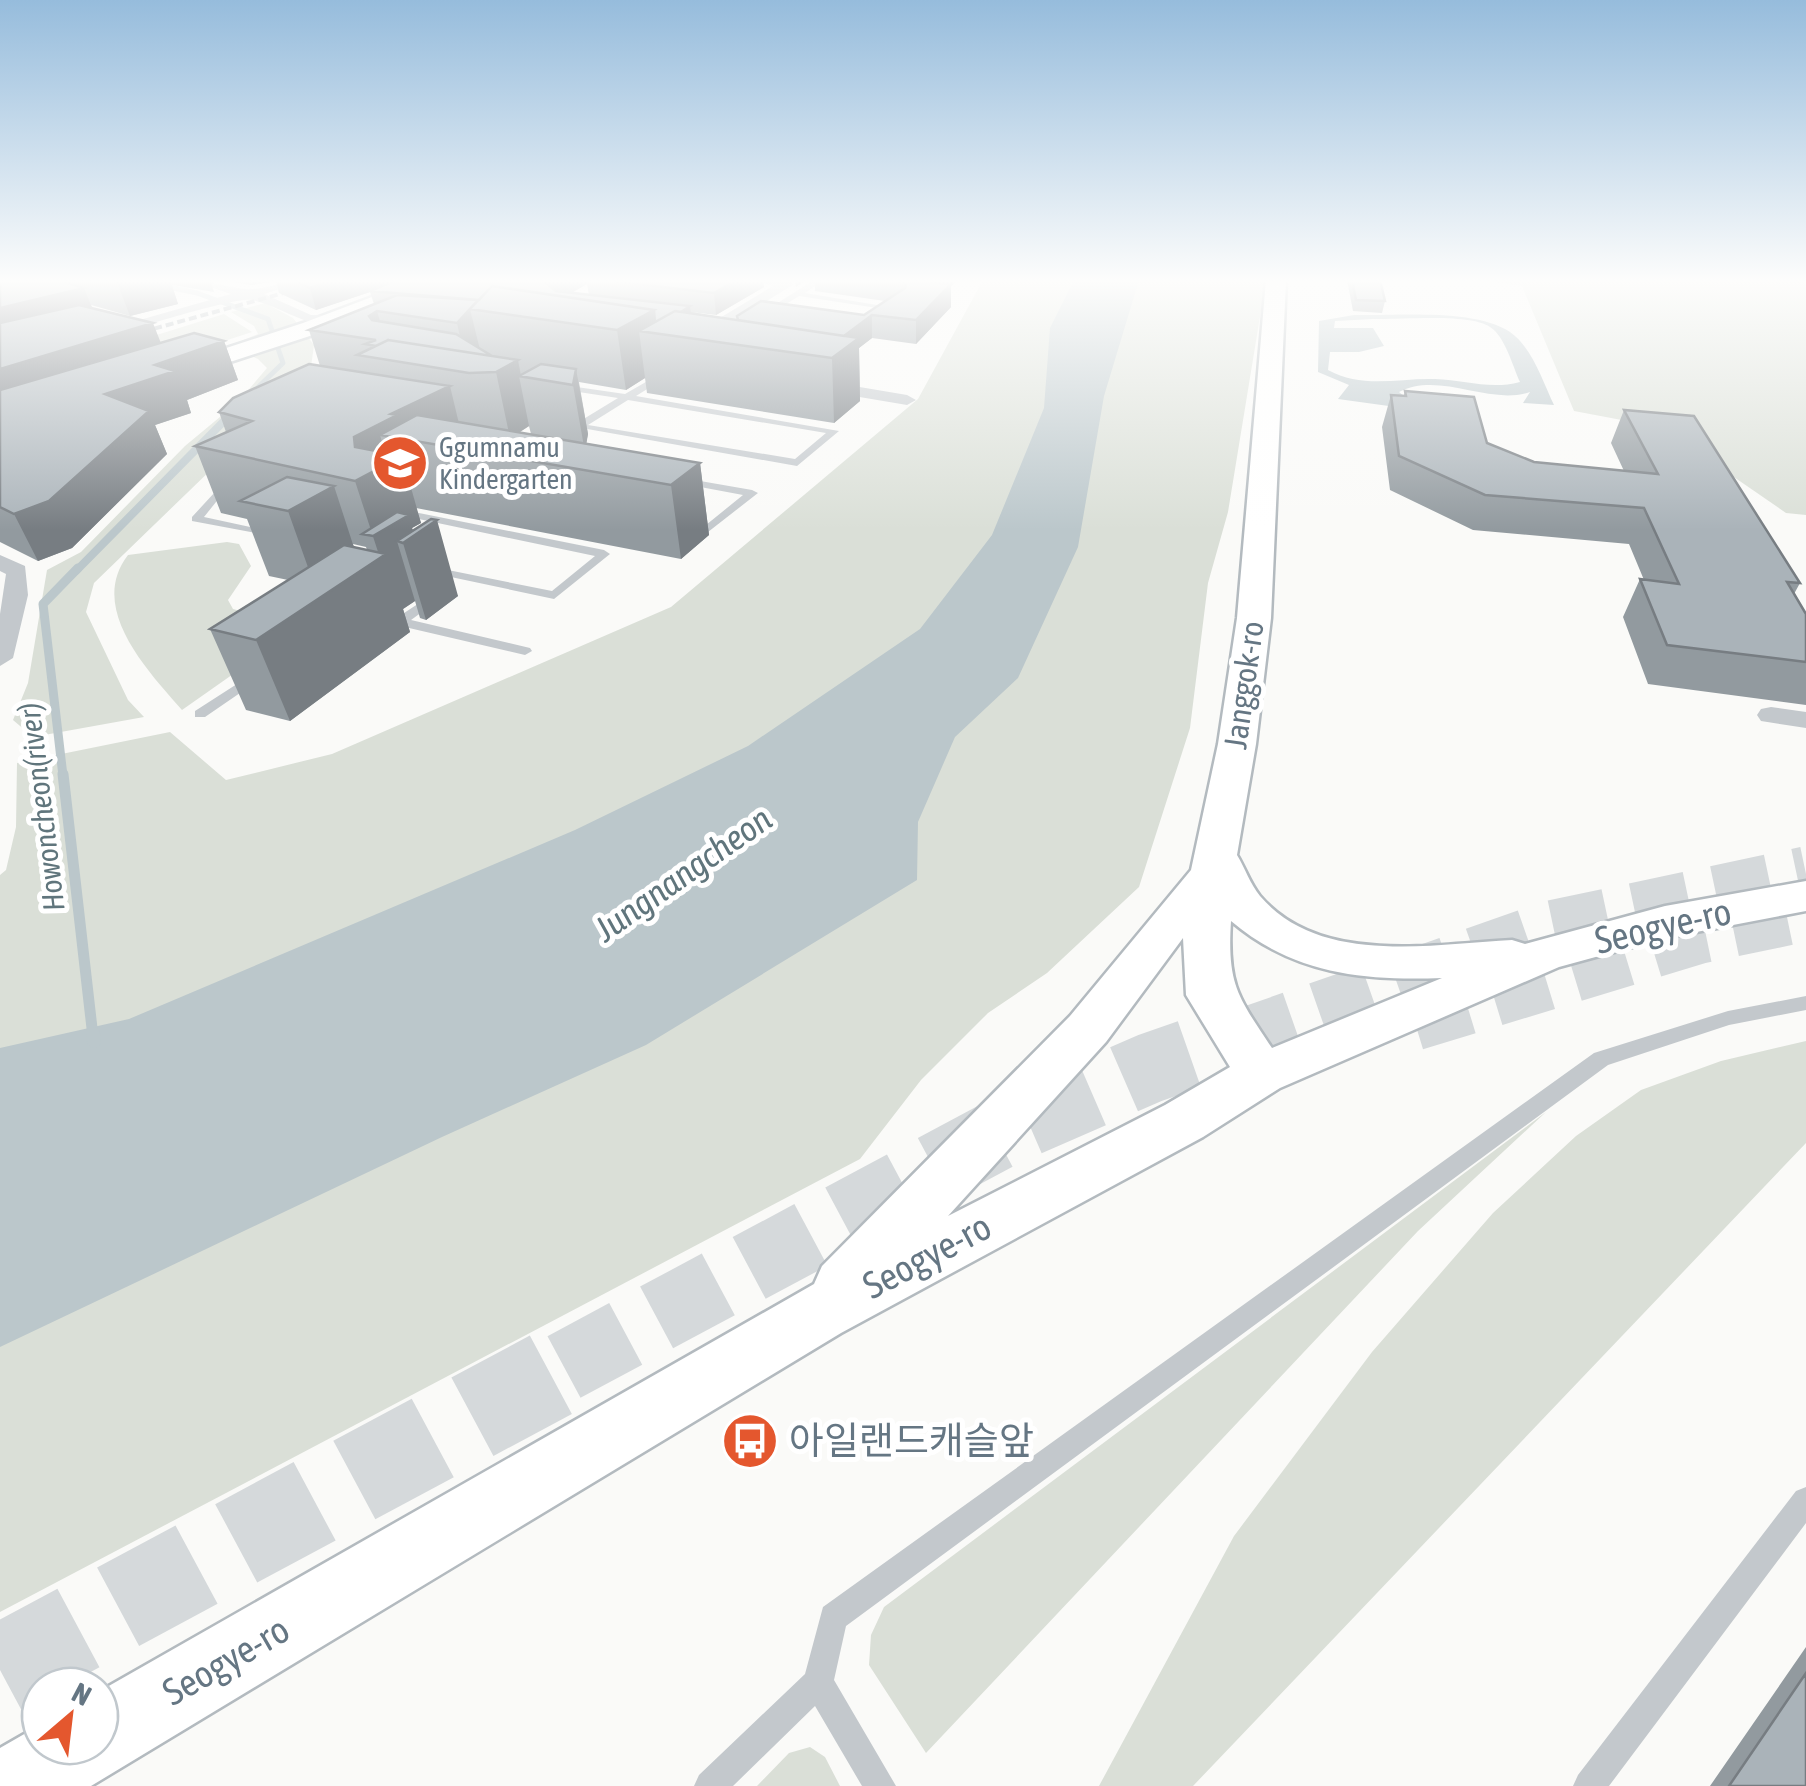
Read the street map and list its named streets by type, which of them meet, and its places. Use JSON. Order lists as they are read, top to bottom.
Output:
{
  "streets": {
    "main road": ["Janggok-ro", "Seogye-ro"]
  },
  "crossings": [
    ["Janggok-ro", "Seogye-ro"]
  ],
  "water": ["Howoncheon(river)", "Jungnangcheon"],
  "places": {
    "school or university": ["Ggumnamu Kindergarten"],
    "bus stop": ["아일랜드캐슬앞"]
  },
  "north": "top right"
}
